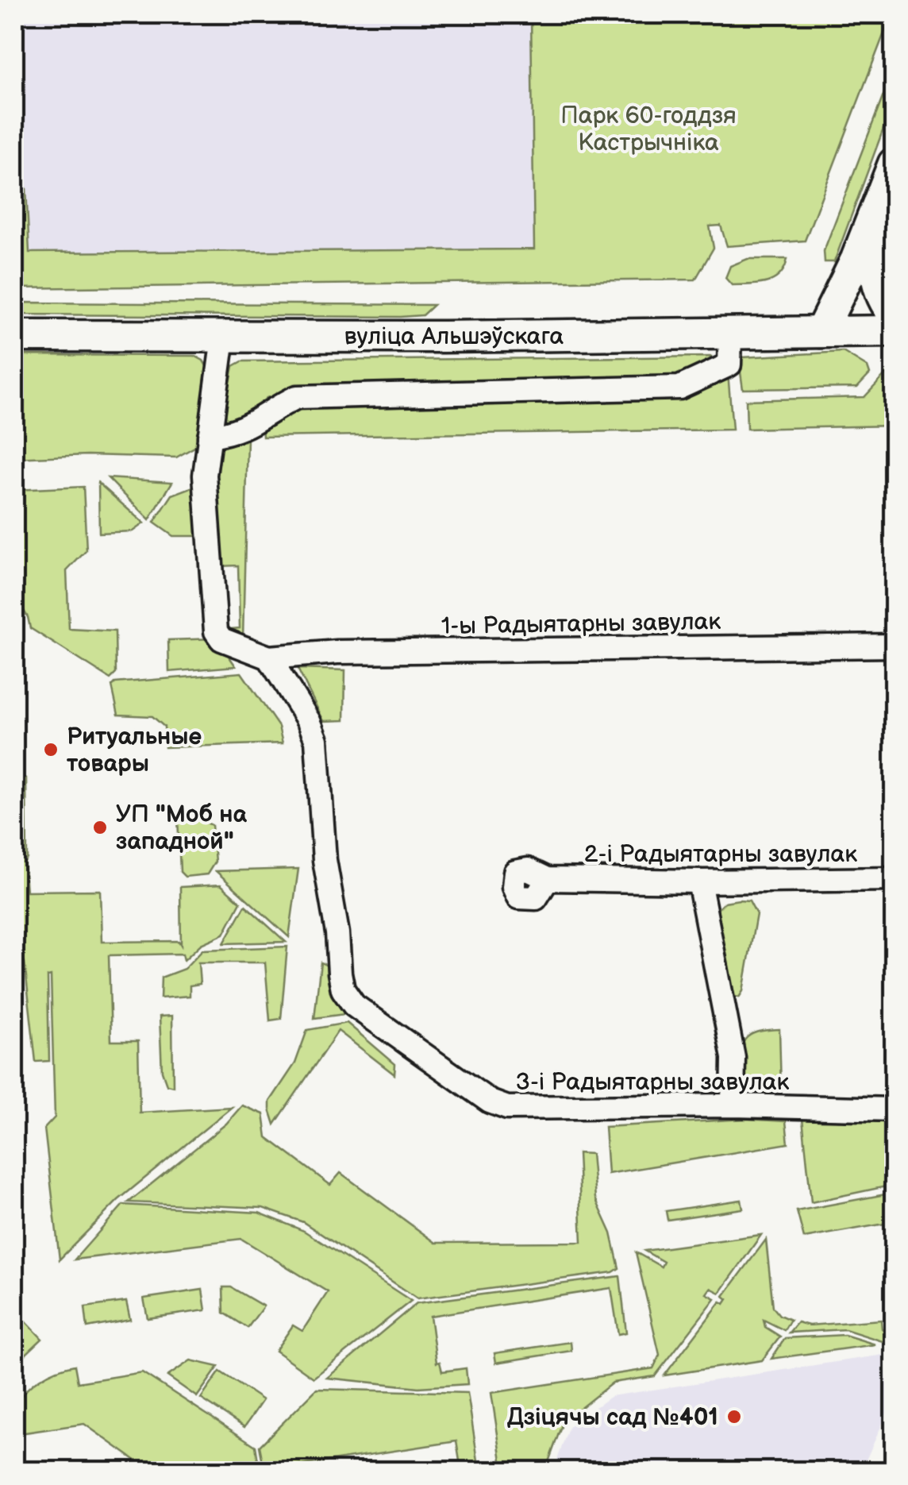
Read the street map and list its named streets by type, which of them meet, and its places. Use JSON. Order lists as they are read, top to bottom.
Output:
{
  "streets": {
    "main road": ["вуліца Альшэўскага"],
    "street": ["1-ы Радыятарны завулак", "2-і Радыятарны завулак", "3-і Радыятарны завулак"]
  },
  "crossings": [
    ["1-ы Радыятарны завулак", "3-і Радыятарны завулак"]
  ],
  "parks": ["Парк 60-годдзя Кастрычніка"],
  "places": ["Ритуальные товары", "УП \"Моб на западной\"", "Дзіцячы сад №401"]
}
